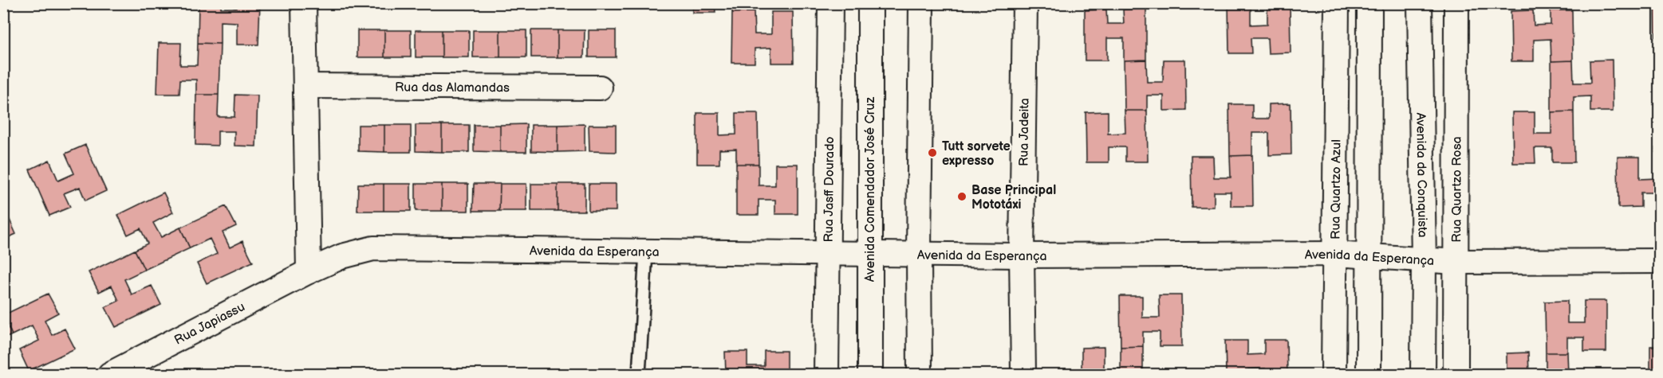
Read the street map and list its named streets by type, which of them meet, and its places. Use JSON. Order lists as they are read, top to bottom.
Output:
{
  "streets": {
    "street": [
      "Rua das Alamandas",
      "Rua Jadeita",
      "Avenida da Conquista",
      "Rua Jasff Dourado",
      "Avenida Comendador José Cruz",
      "Rua Quartzo Azul",
      "Rua Quartzo Rosa",
      "Avenida da Esperança",
      "Rua Japiassu"
    ]
  },
  "crossings": [
    ["Rua Jadeita", "Avenida da Esperança"],
    ["Avenida da Conquista", "Avenida da Esperança"],
    ["Rua Jasff Dourado", "Avenida da Esperança"],
    ["Avenida Comendador José Cruz", "Avenida da Esperança"],
    ["Rua Quartzo Azul", "Avenida da Esperança"],
    ["Rua Quartzo Rosa", "Avenida da Esperança"],
    ["Avenida da Esperança", "Rua Japiassu"]
  ],
  "places": ["Tutt sorvete expresso", "Base Principal Mototáxi"]
}
